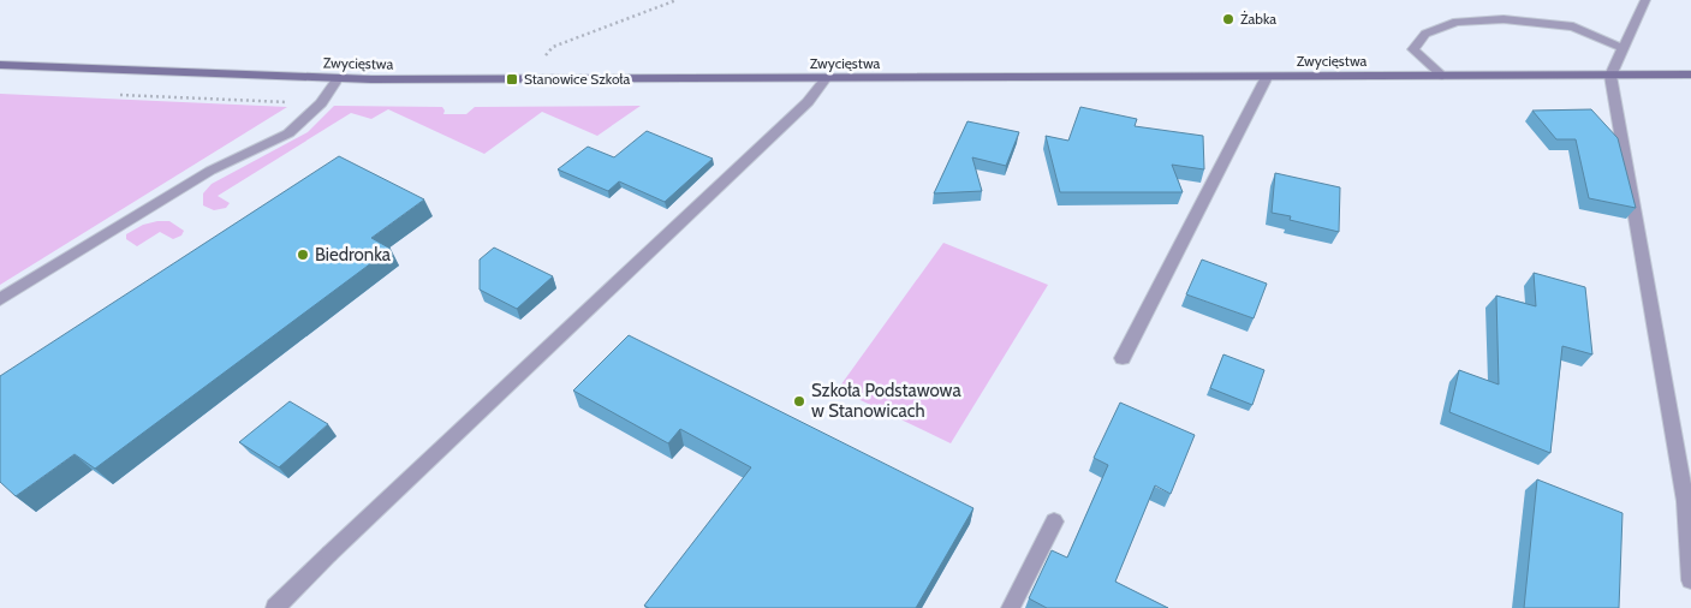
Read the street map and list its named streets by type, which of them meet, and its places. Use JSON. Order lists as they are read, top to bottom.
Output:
{
  "streets": {
    "main road": ["Zwycięstwa"]
  },
  "places": {
    "other": ["Żabka", "Biedronka", "Szkoła Podstawowa w Stanowicach"],
    "transit": ["Stanowice Szkoła"]
  }
}
